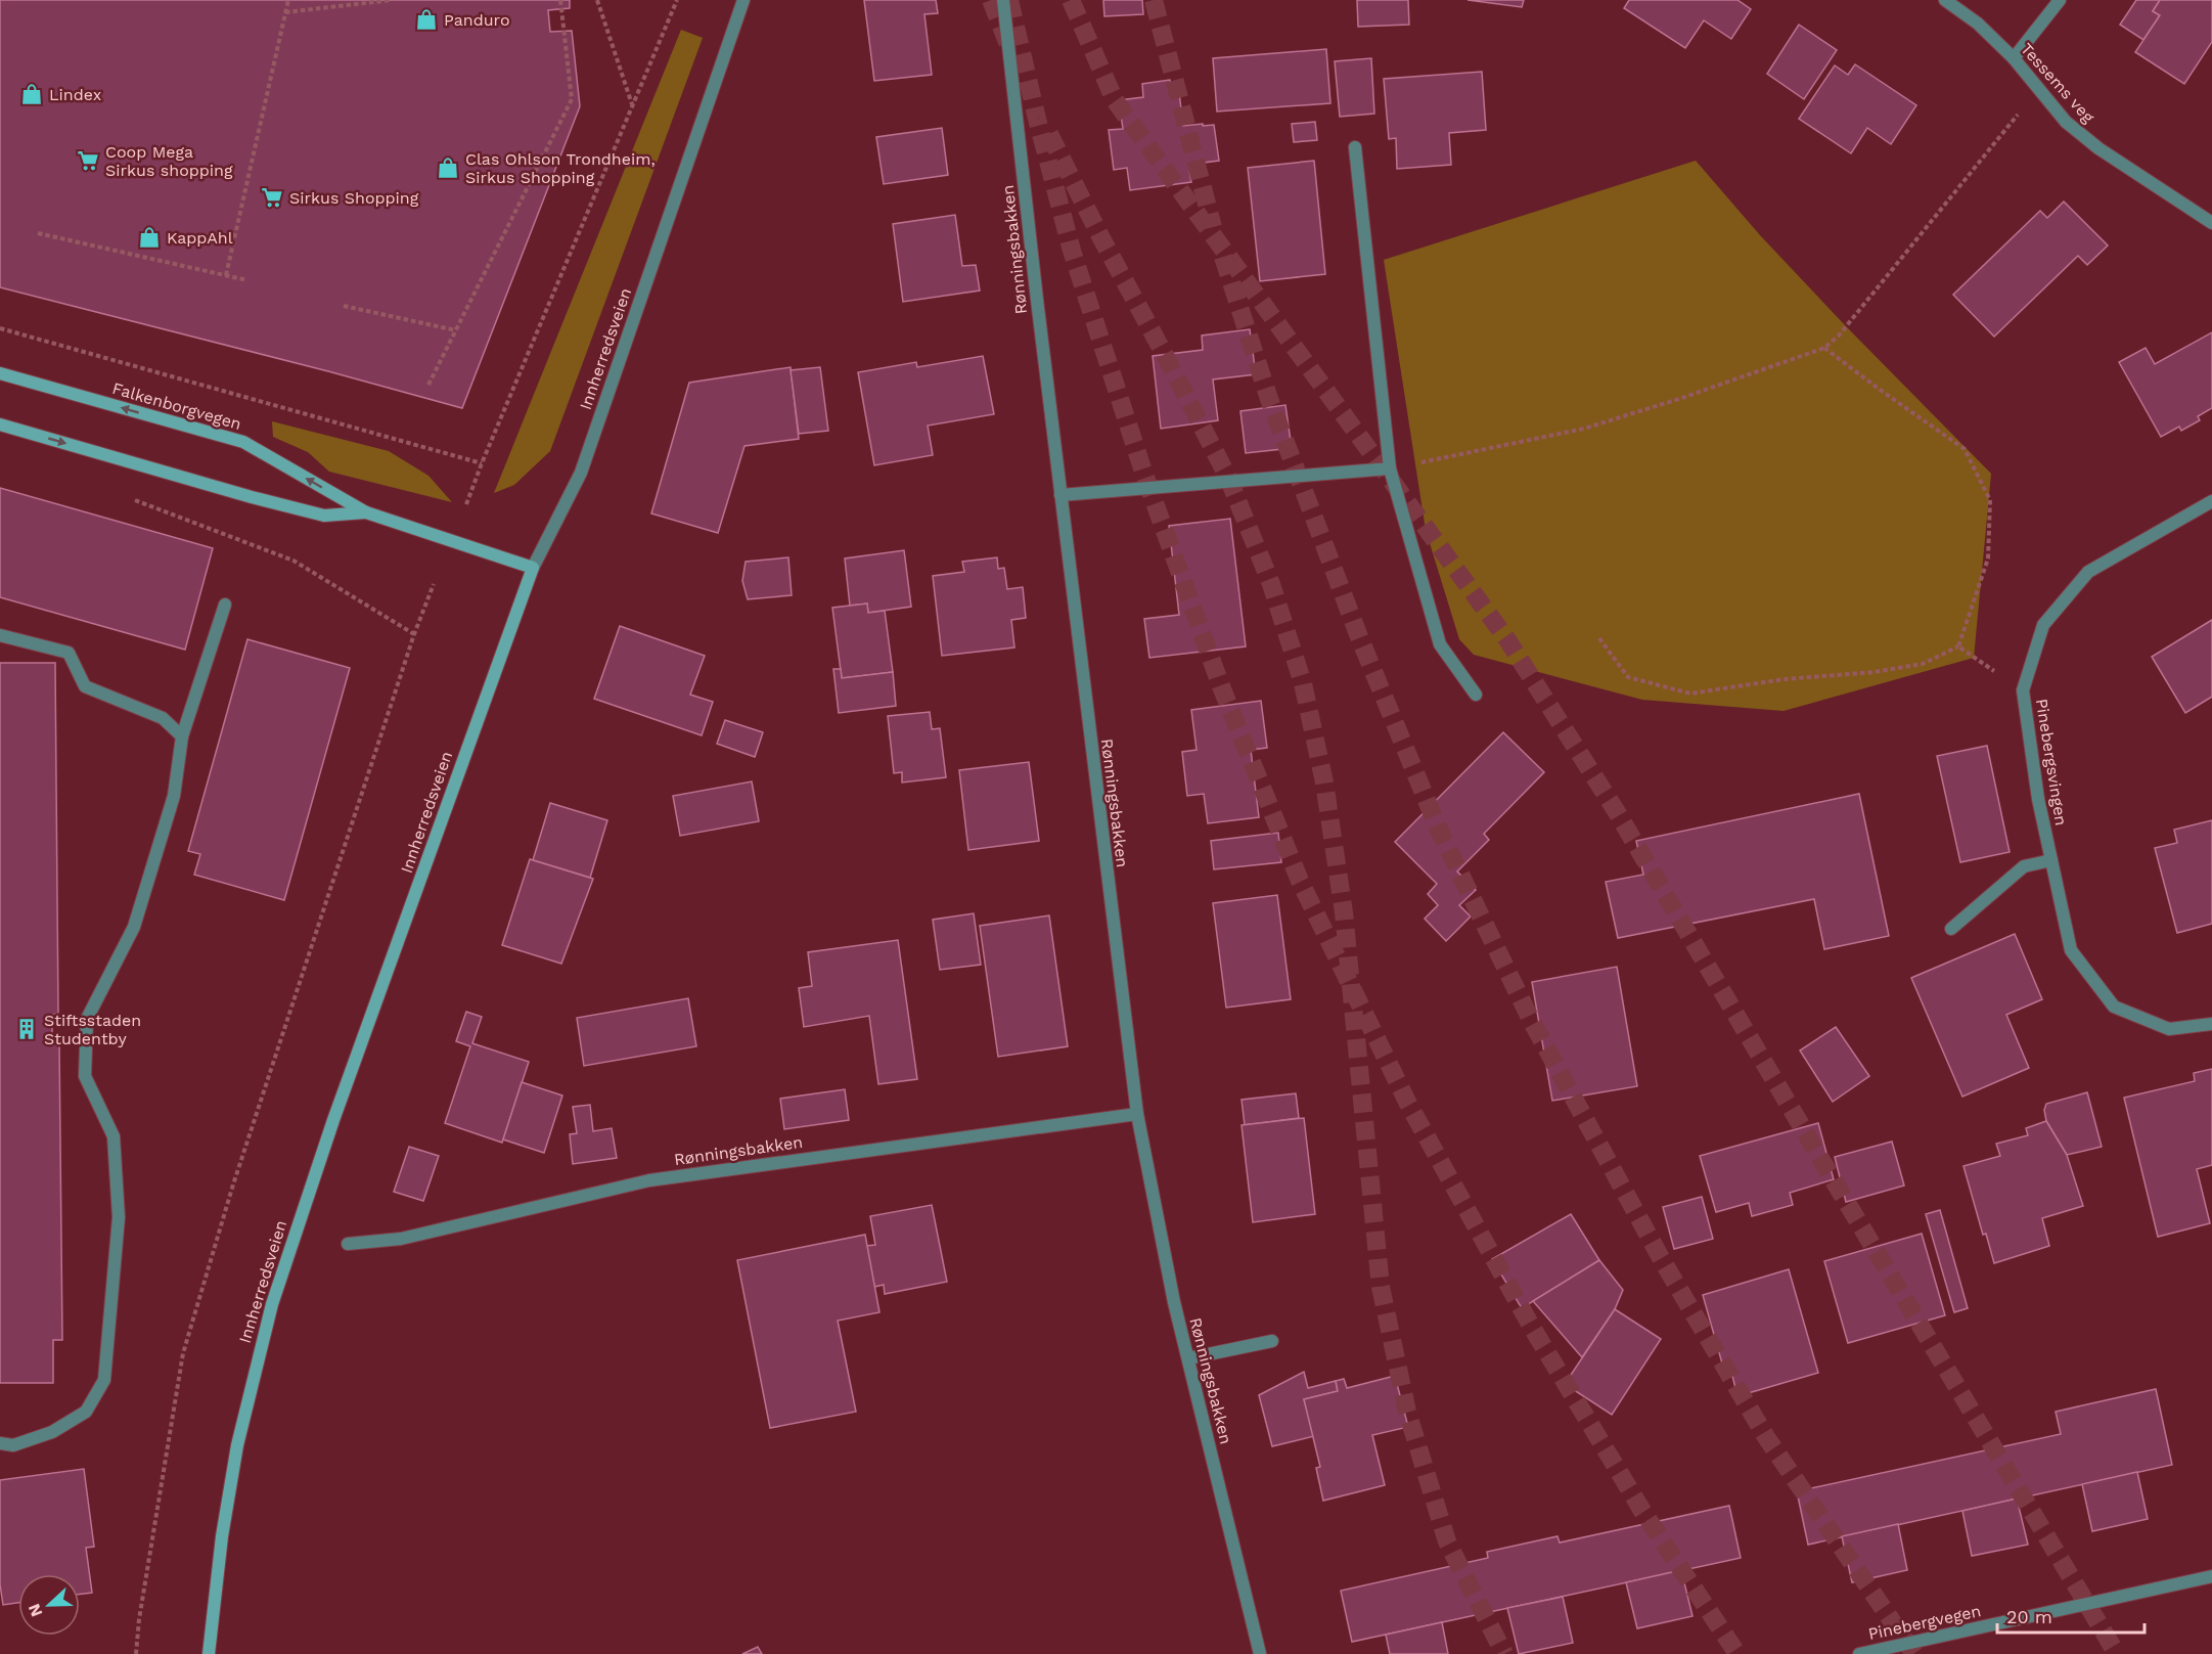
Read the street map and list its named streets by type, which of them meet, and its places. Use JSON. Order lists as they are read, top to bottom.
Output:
{
  "streets": {
    "main road": ["Innherredsveien", "Falkenborgvegen"],
    "street": [
      "Tessems veg",
      "Rønningsbakken",
      "Pinebergsvingen",
      "Pinebergvegen"
    ]
  },
  "crossings": [
    ["Innherredsveien", "Falkenborgvegen"]
  ],
  "places": {
    "shop": [
      "Panduro",
      "Lindex",
      "Clas Ohlson Trondheim, Sirkus Shopping",
      "KappAhl"
    ],
    "supermarket": ["Coop Mega Sirkus shopping", "Sirkus Shopping"],
    "building": ["Stiftsstaden Studentby"]
  },
  "scale_bar": "20 m",
  "north": "left"
}
